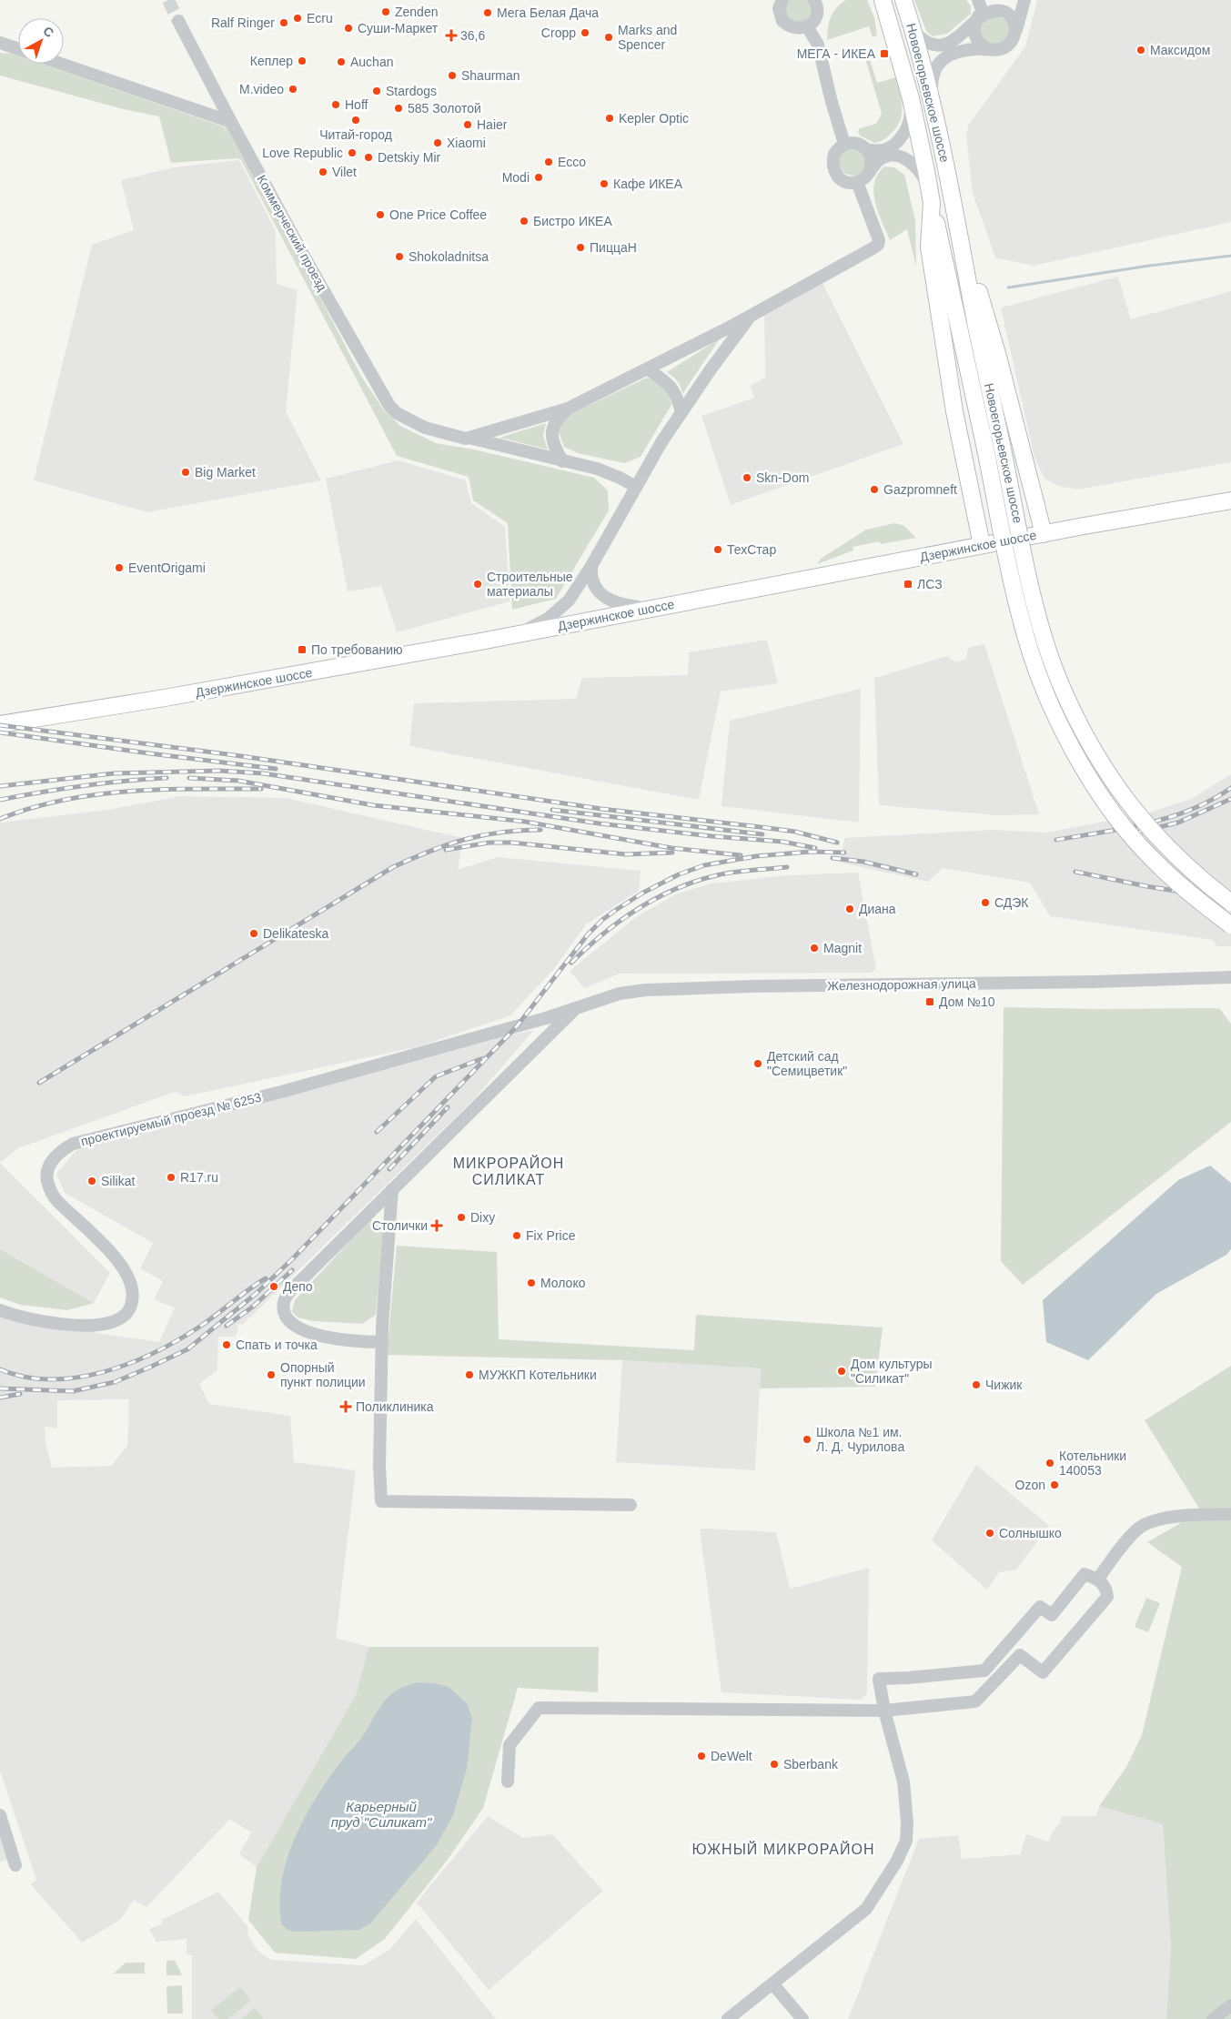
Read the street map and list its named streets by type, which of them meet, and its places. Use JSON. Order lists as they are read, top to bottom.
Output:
{
  "streets": {
    "main road": ["Новоегорьевское шоссе", "Дзержинское шоссе"],
    "street": ["Коммерческий проезд", "Железнодорожная улица", "проектируемый проезд № 6253"]
  },
  "crossings": [
    ["Железнодорожная улица", "проектируемый проезд № 6253"]
  ],
  "districts": ["МИКРОРАЙОН СИЛИКАТ", "ЮЖНЫЙ МИКРОРАЙОН"],
  "water": ["Карьерный пруд \"Силикат\""],
  "places": {
    "other": [
      "Zenden",
      "Мега Белая Дача",
      "Ecru",
      "Ralf Ringer",
      "Суши-Маркет",
      "Cropp",
      "Marks and Spencer",
      "Максидом",
      "Кеплер",
      "Auchan",
      "Shaurman",
      "M.video",
      "Stardogs",
      "Hoff",
      "585 Золотой",
      "Kepler Optic",
      "Читай-город",
      "Haier",
      "Xiaomi",
      "Love Republic",
      "Detskiy Mir",
      "Ecco",
      "Vilet",
      "Modi",
      "Кафе ИКЕА",
      "One Price Coffee",
      "Бистро ИКЕА",
      "ПиццаН",
      "Shokoladnitsa",
      "Big Market",
      "Skn-Dom",
      "Gazpromneft",
      "ТехСтар",
      "EventOrigami",
      "Строительные материалы",
      "СДЭК",
      "Диана",
      "Delikateska",
      "Magnit",
      "Детский сад \"Семицветик\"",
      "R17.ru",
      "Silikat",
      "Dixy",
      "Fix Price",
      "Молоко",
      "Депо",
      "Спать и точка",
      "Дом культуры \"Силикат\"",
      "Опорный пункт полиции",
      "МУЖКП Котельники",
      "Чижик",
      "Школа №1 им. Л. Д. Чурилова",
      "Котельники 140053",
      "Ozon",
      "Солнышко",
      "DeWelt",
      "Sberbank"
    ],
    "health": ["36,6", "Столички", "Поликлиника"],
    "transit": [
      "МЕГА - ИКЕА",
      "ЛСЗ",
      "По требованию",
      "Дом №10"
    ]
  },
  "north": "top right"
}
